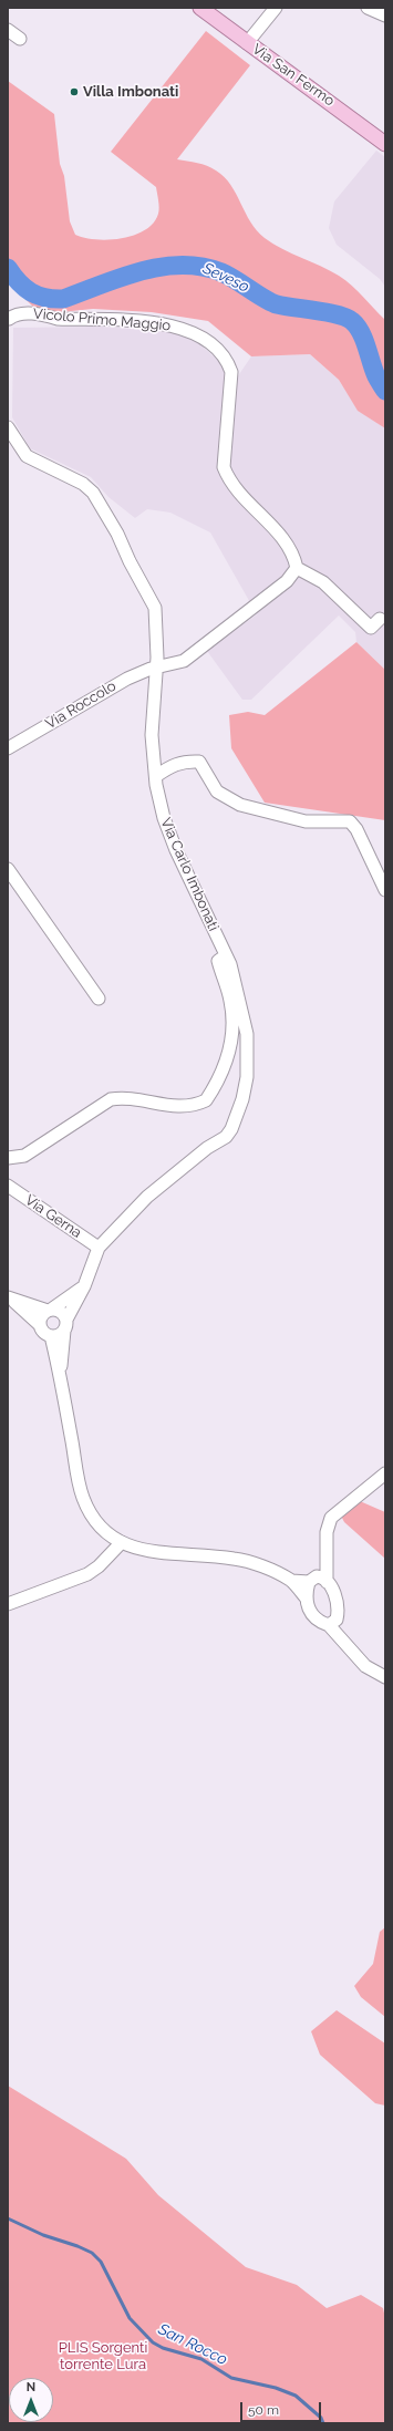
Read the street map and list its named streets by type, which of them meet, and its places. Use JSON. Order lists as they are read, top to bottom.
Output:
{
  "streets": {
    "main road": ["Via San Fermo"],
    "street": [
      "Vicolo Primo Maggio",
      "Via Roccolo",
      "Via Carlo Imbonati",
      "Via Gerna"
    ]
  },
  "crossings": [
    ["Via Roccolo", "Via Carlo Imbonati"],
    ["Via Carlo Imbonati", "Via Gerna"]
  ],
  "water": ["Seveso", "San Rocco"],
  "parks": ["PLIS Sorgenti torrente Lura"],
  "places": ["Villa Imbonati"],
  "scale_bar": "50 m",
  "north": "top"
}
